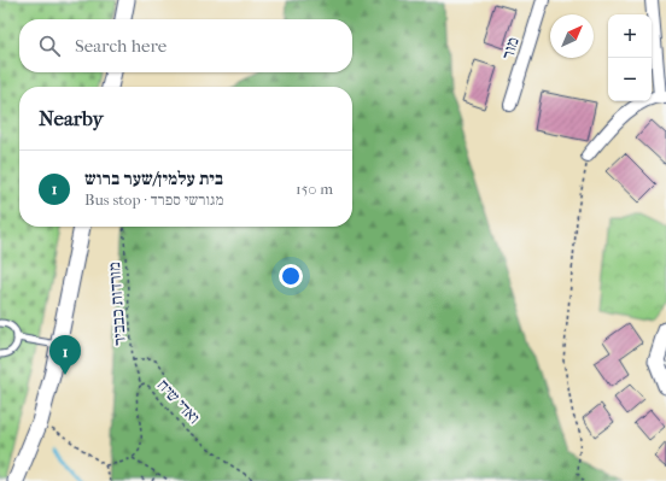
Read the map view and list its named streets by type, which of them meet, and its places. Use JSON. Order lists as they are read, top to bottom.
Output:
{
  "streets": {
    "street": ["מור"],
    "path": ["מורדות כבביר", "ואדי שיח"]
  },
  "crossings": [
    ["מורדות כבביר", "ואדי שיח"]
  ],
  "north": "top right",
  "page": {
    "map_buttons": ["+", "−"],
    "search": "Search here",
    "heading": "Nearby",
    "list": [
      {
        "mark": "1",
        "name": "בית עלמין/שער ברוש",
        "note": "Bus stop · מגורשי ספרד",
        "value": "150 m"
      }
    ],
    "pins": "1"
  }
}
